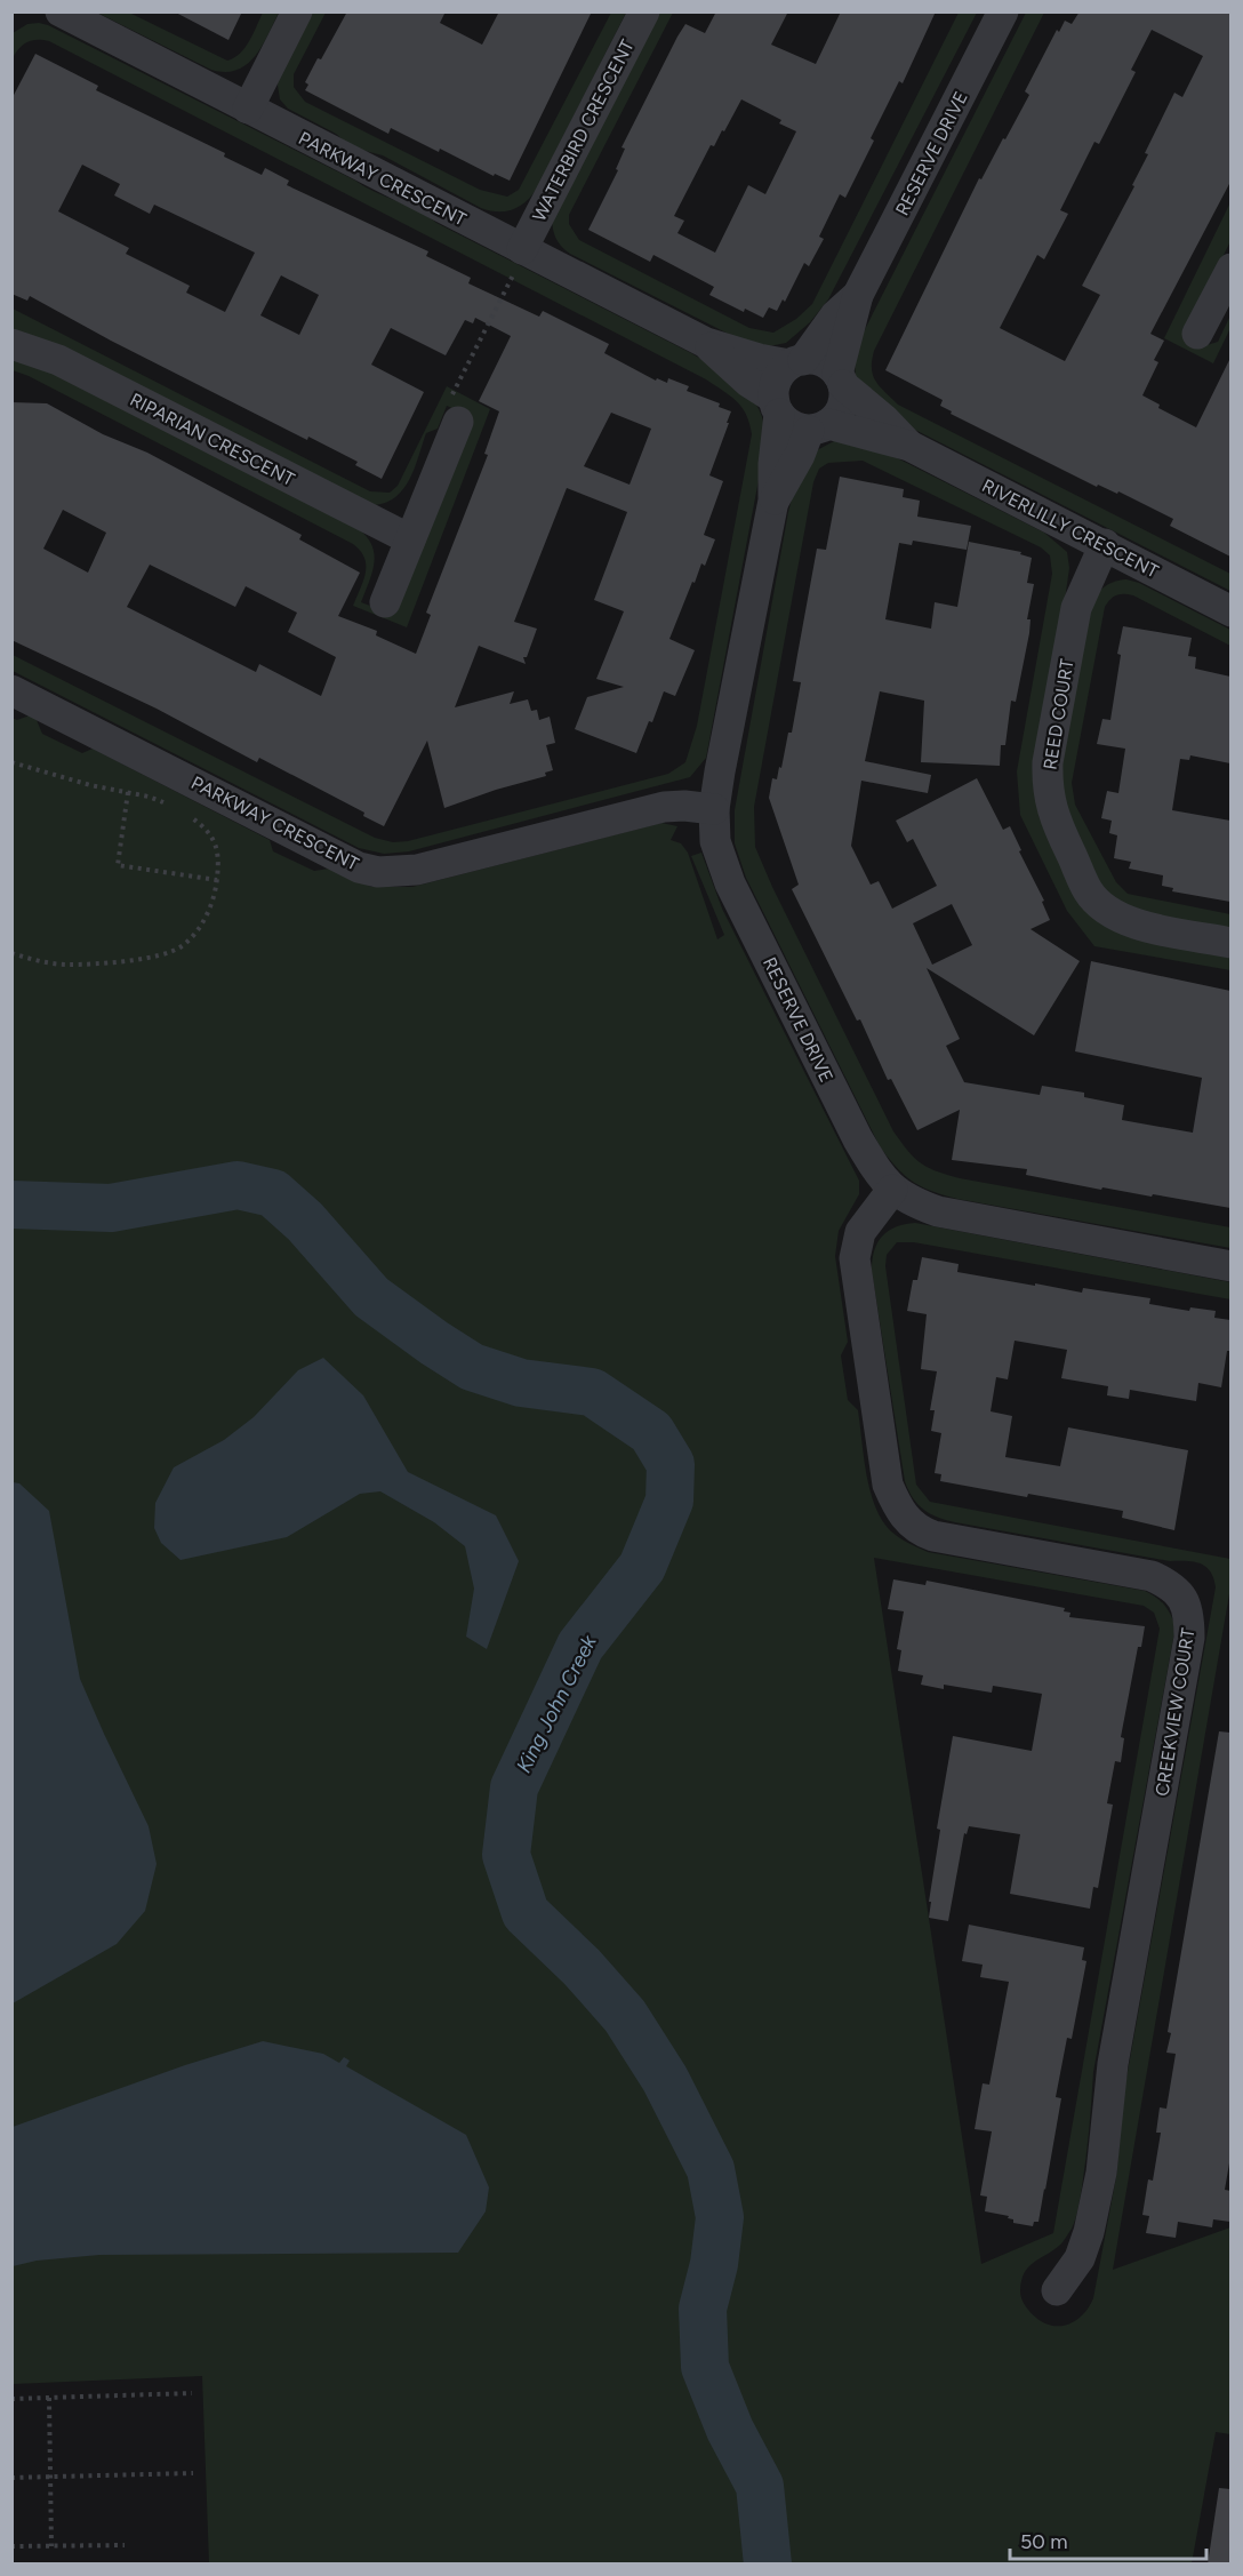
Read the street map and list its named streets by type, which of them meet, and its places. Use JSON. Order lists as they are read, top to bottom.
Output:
{
  "streets": {
    "street": [
      "WATERBIRD CRESCENT",
      "RESERVE DRIVE",
      "PARKWAY CRESCENT",
      "RIPARIAN CRESCENT",
      "RIVERLILLY CRESCENT",
      "REED COURT",
      "CREEKVIEW COURT"
    ]
  },
  "crossings": [
    ["WATERBIRD CRESCENT", "PARKWAY CRESCENT"],
    ["RESERVE DRIVE", "PARKWAY CRESCENT"],
    ["RESERVE DRIVE", "RIVERLILLY CRESCENT"],
    ["RESERVE DRIVE", "CREEKVIEW COURT"],
    ["PARKWAY CRESCENT", "RIVERLILLY CRESCENT"],
    ["RIVERLILLY CRESCENT", "REED COURT"]
  ],
  "water": ["King John Creek"],
  "scale_bar": "50 m"
}
